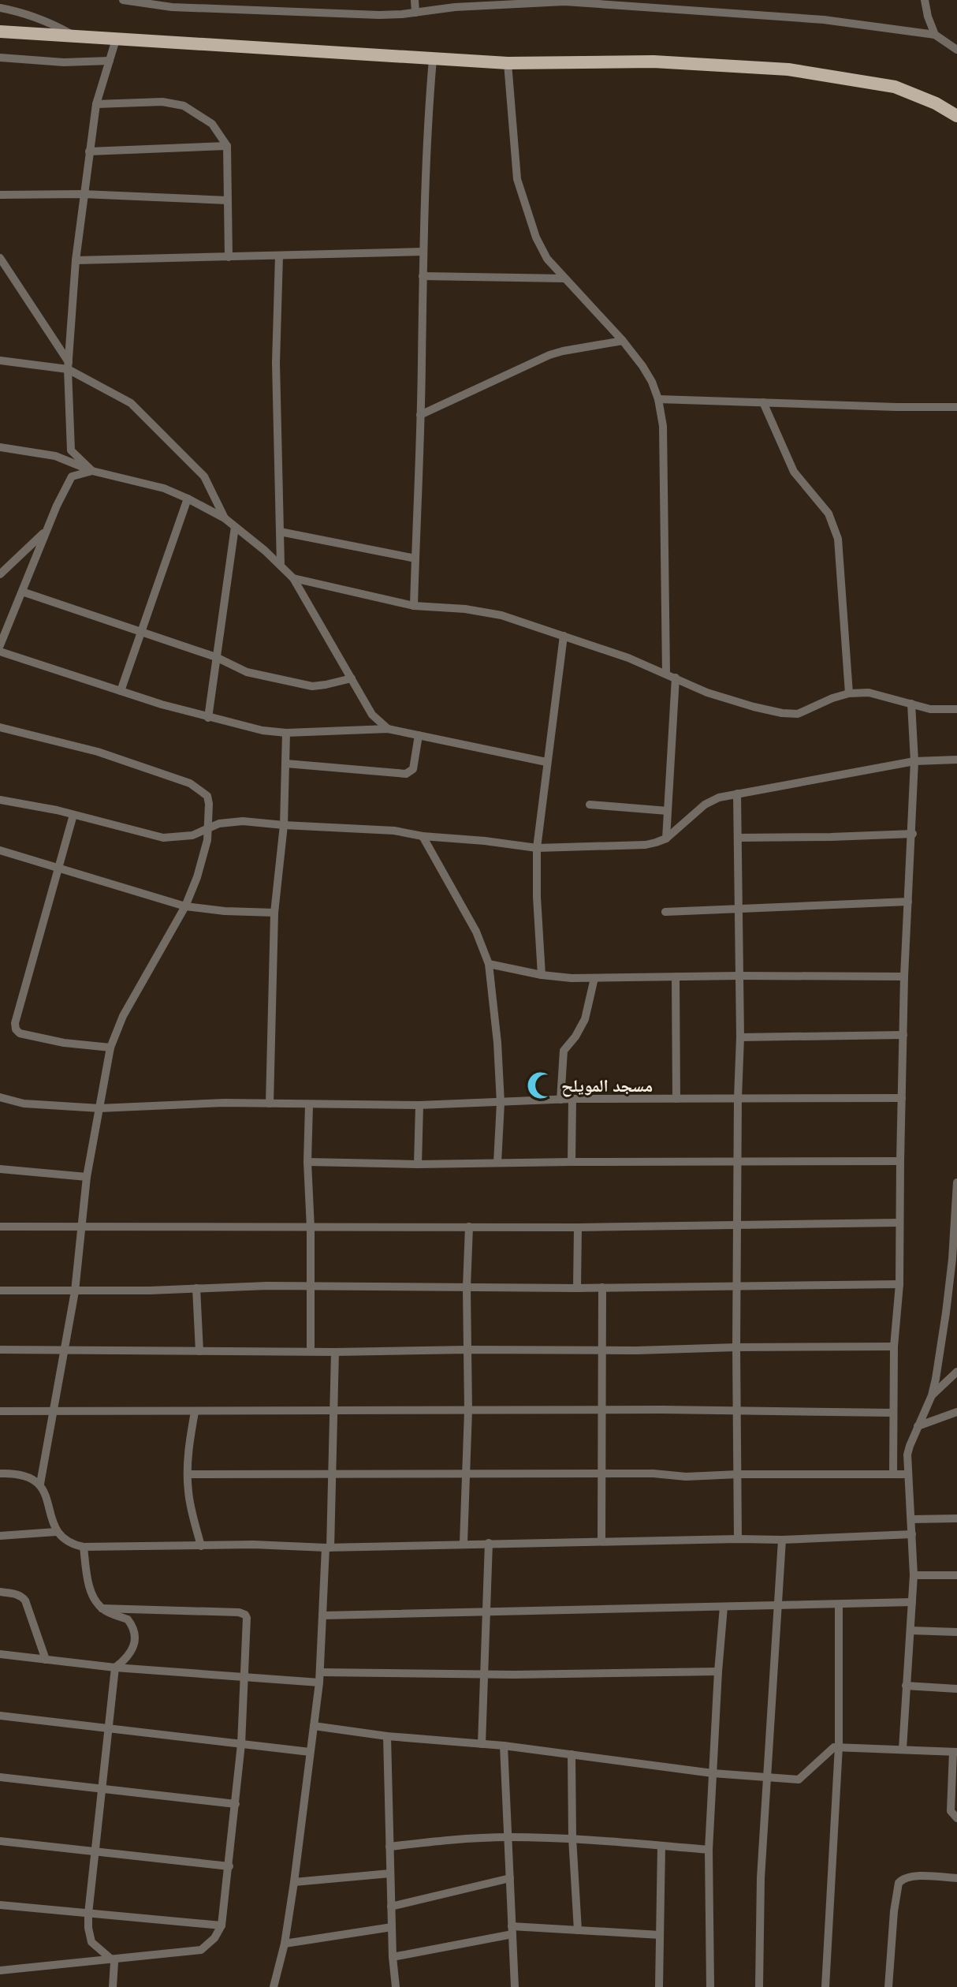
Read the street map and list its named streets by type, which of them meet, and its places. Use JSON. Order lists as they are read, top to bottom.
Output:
{
  "places": {
    "mosque": ["مسجد المويلح"]
  }
}
